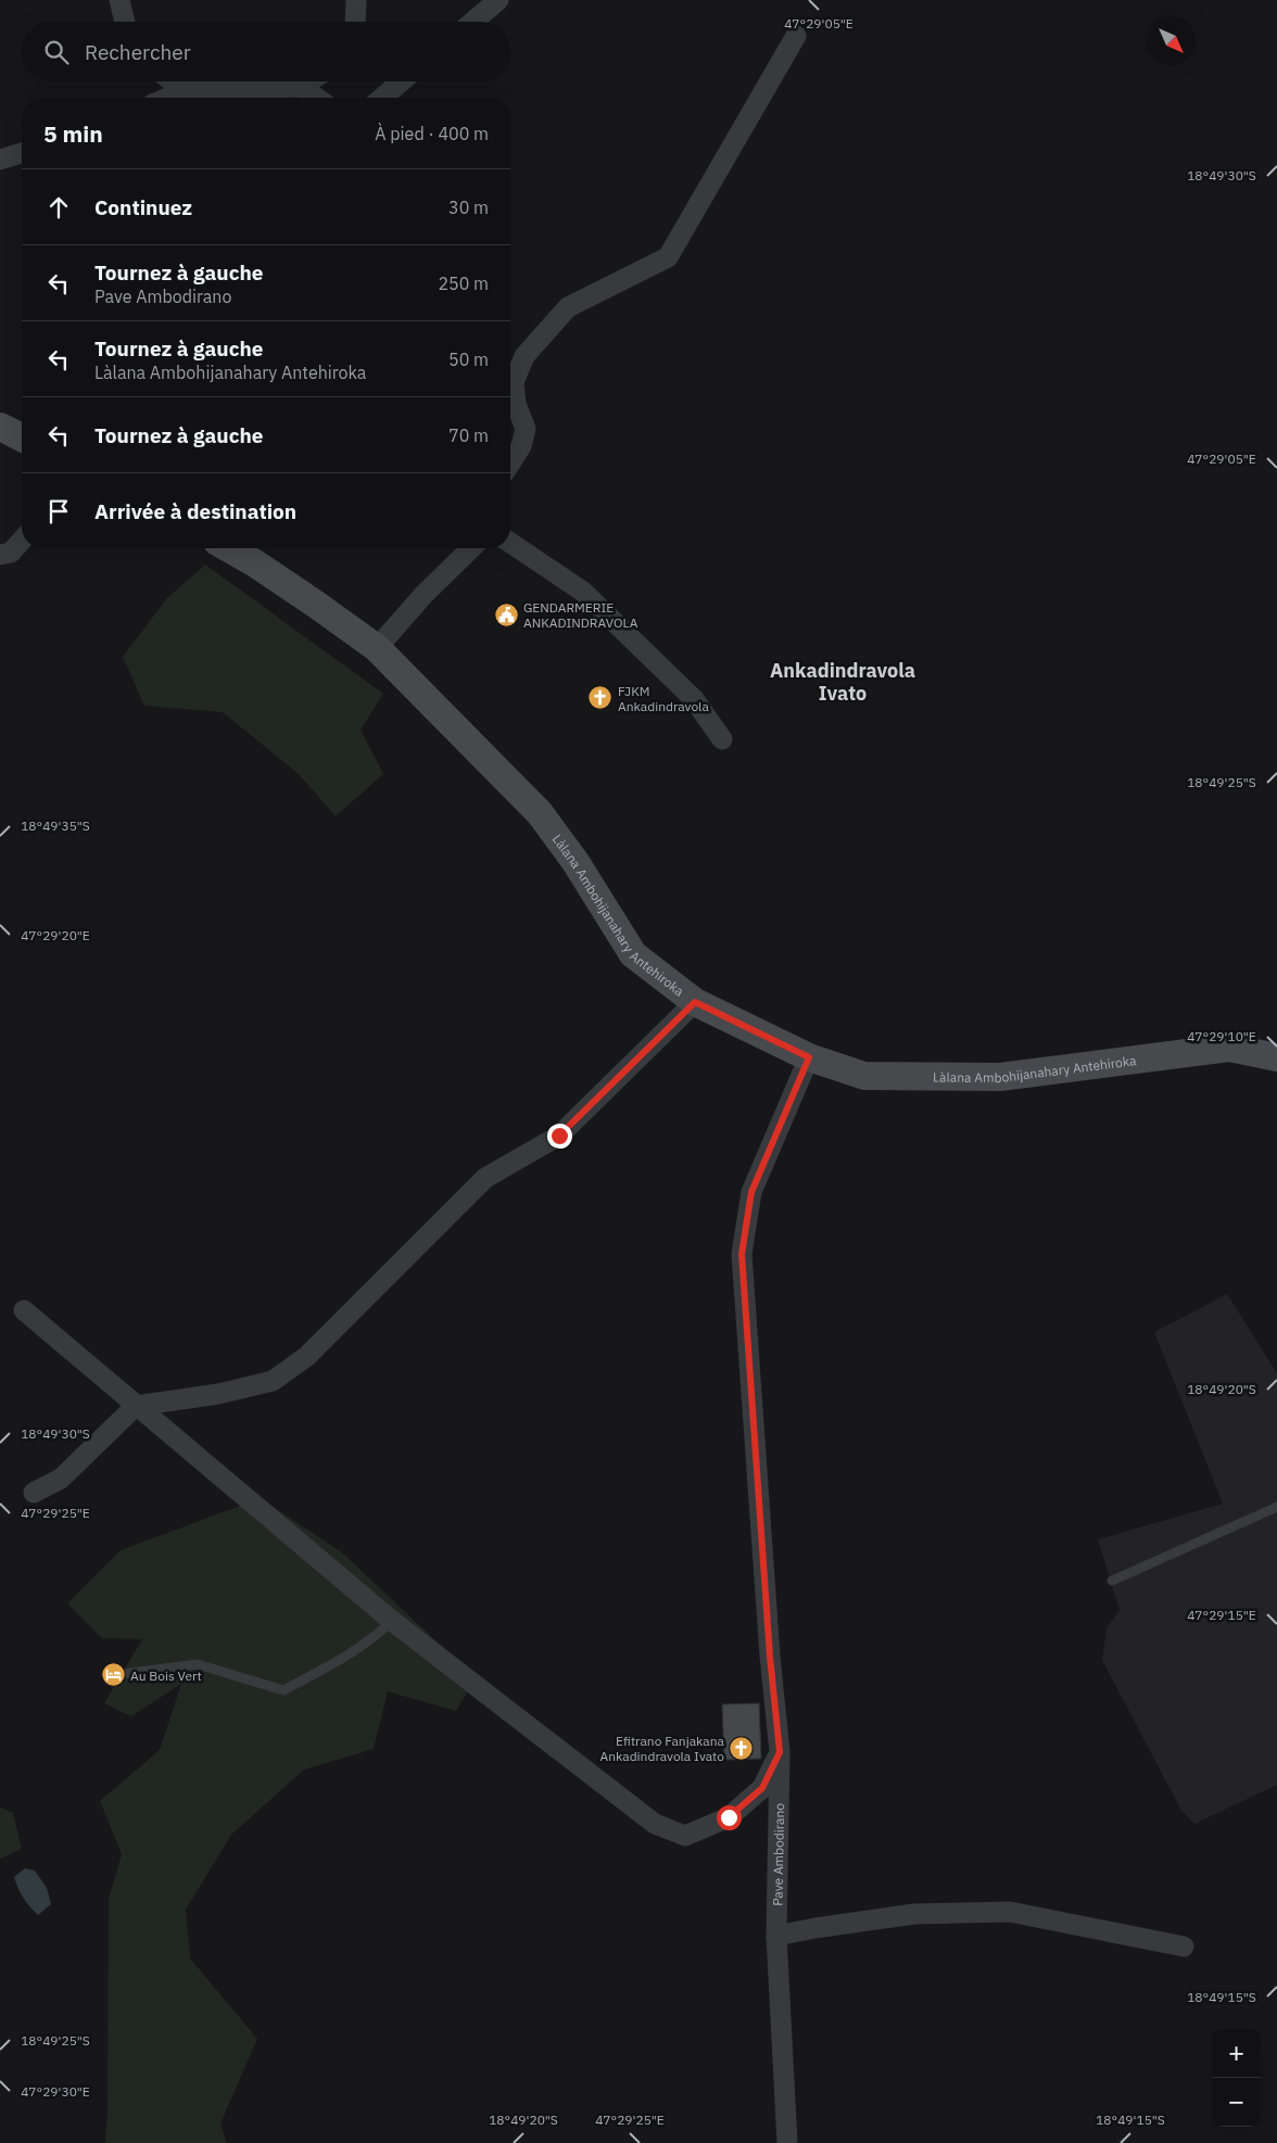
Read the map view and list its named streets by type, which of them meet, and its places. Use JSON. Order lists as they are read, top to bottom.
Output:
{
  "streets": {
    "street": ["Làlana Ambohijanahary Antehiroka", "Pave Ambodirano"]
  },
  "crossings": [
    ["Làlana Ambohijanahary Antehiroka", "Pave Ambodirano"]
  ],
  "districts": ["Ankadindravola Ivato"],
  "places": {
    "public building": ["GENDARMERIE ANKADINDRAVOLA"],
    "church": ["FJKM Ankadindravola", "Efitrano Fanjakana Ankadindravola Ivato"],
    "hotel": ["Au Bois Vert"]
  },
  "north": "bottom right",
  "page": {
    "search": "Rechercher",
    "heading": ["5 min", "À pied · 400 m"],
    "list": [
      ["Continuez", "30 m"],
      ["Tournez à gauche", "Pave Ambodirano", "250 m"],
      ["Tournez à gauche", "Làlana Ambohijanahary Antehiroka", "50 m"],
      ["Tournez à gauche", "70 m"],
      "Arrivée à destination"
    ],
    "map_buttons": ["+", "−"]
  },
  "coordinates": [
    "47°29'05\"E",
    "18°49'30\"S",
    "18°49'25\"S",
    "18°49'35\"S",
    "47°29'20\"E",
    "47°29'10\"E",
    "18°49'20\"S",
    "47°29'25\"E",
    "47°29'15\"E",
    "18°49'15\"S",
    "47°29'30\"E"
  ]
}
